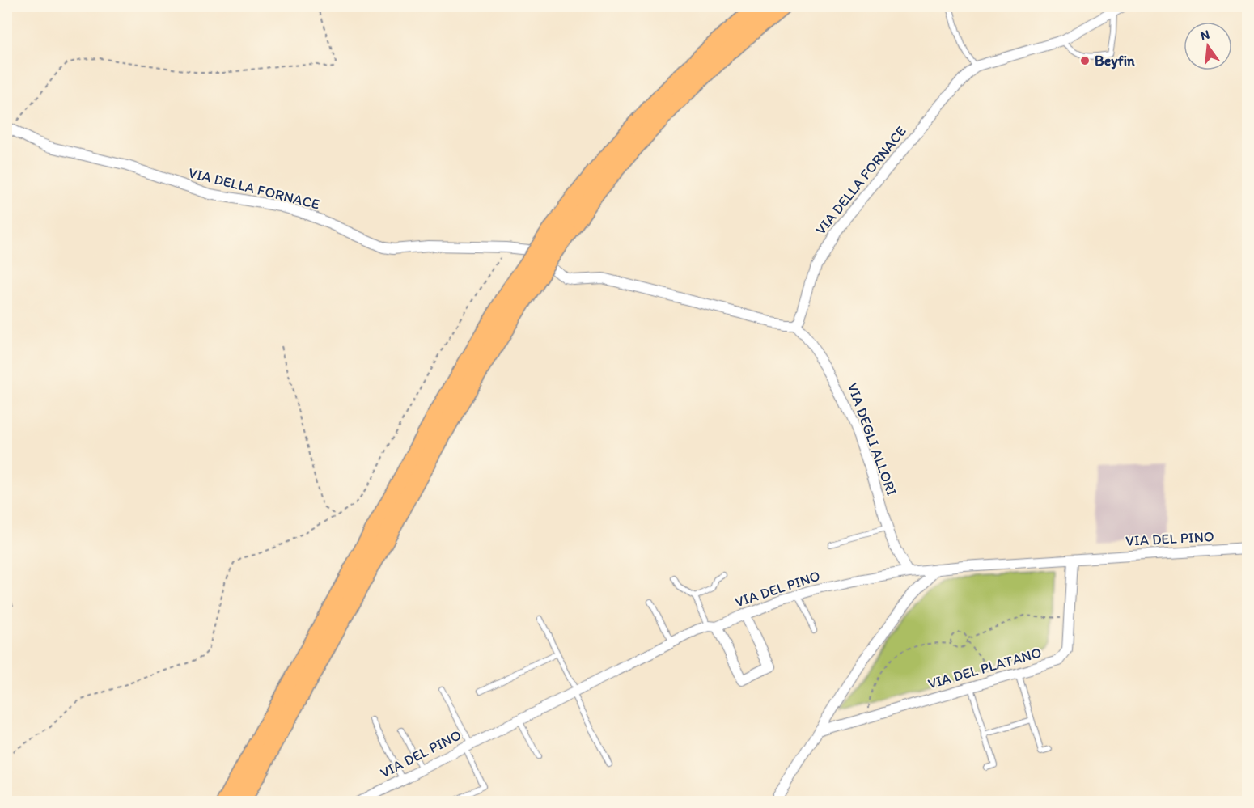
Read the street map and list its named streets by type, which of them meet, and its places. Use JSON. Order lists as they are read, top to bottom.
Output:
{
  "streets": {
    "street": [
      "VIA DELLA FORNACE",
      "VIA DEGLI ALLORI",
      "VIA DEL PINO",
      "VIA DEL PLATANO"
    ]
  },
  "crossings": [
    ["VIA DELLA FORNACE", "VIA DEGLI ALLORI"],
    ["VIA DEGLI ALLORI", "VIA DEL PINO"],
    ["VIA DEL PINO", "VIA DEL PLATANO"]
  ],
  "places": ["Beyfin"],
  "north": "top"
}
